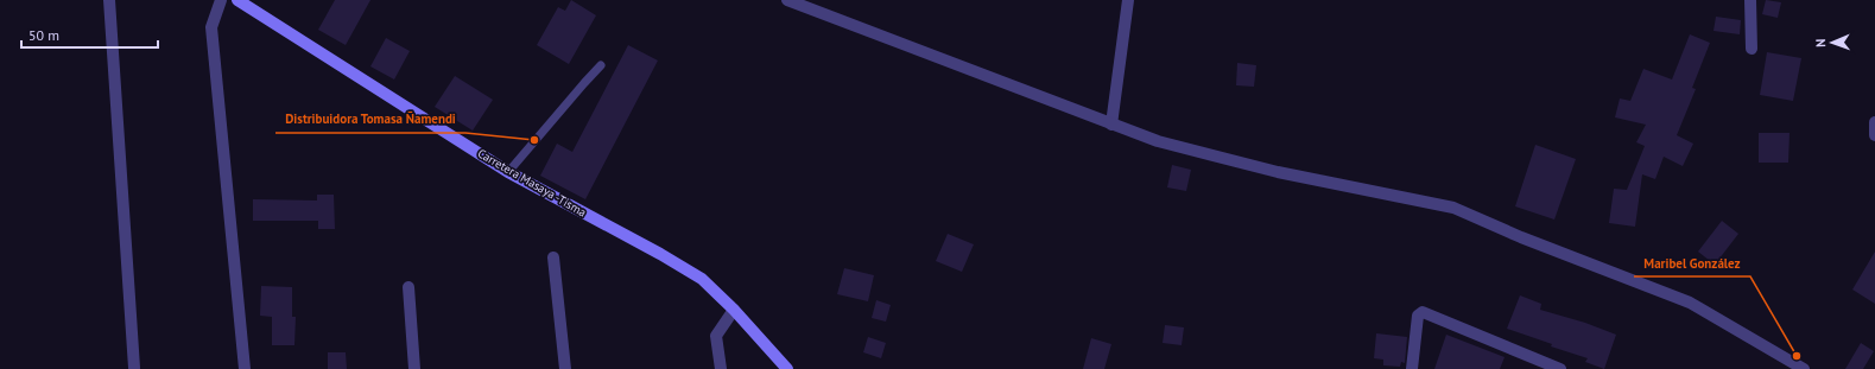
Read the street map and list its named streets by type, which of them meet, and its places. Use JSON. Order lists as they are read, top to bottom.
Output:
{
  "streets": {
    "main road": ["Carretera Masaya -Tisma"]
  },
  "places": ["Distribuidora Tomasa Ñamendi", "Maribel González"],
  "scale_bar": "50 m",
  "north": "left"
}
